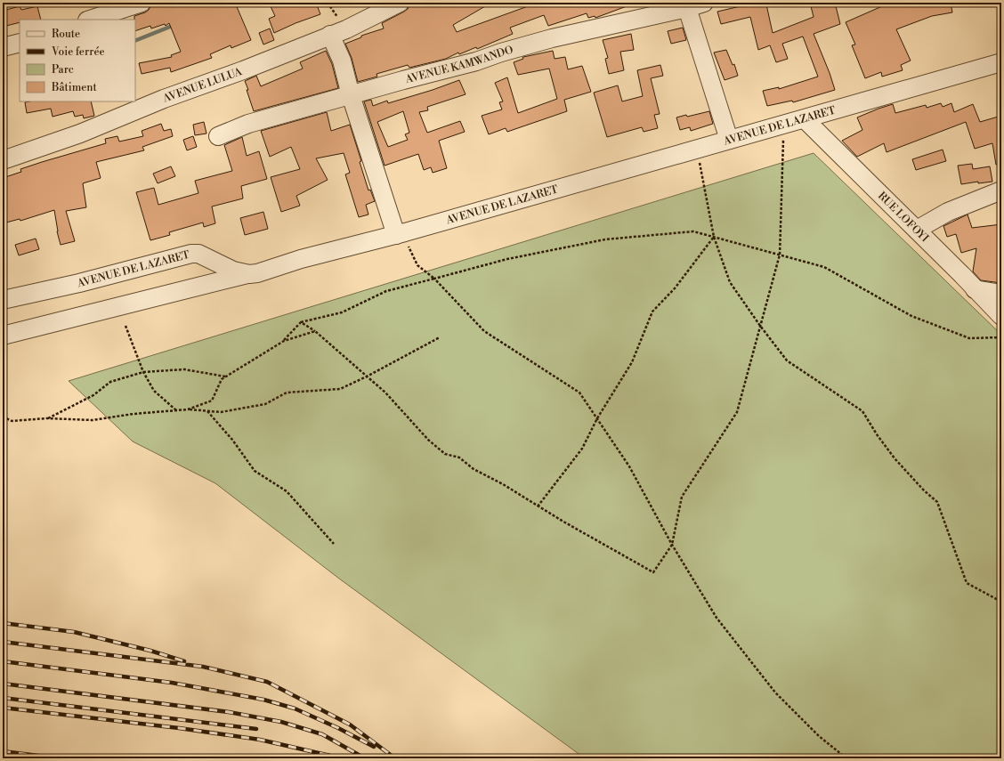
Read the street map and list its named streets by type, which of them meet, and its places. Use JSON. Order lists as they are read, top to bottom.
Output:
{
  "streets": {
    "street": [
      "AVENUE KAMWANDO",
      "AVENUE LULUA",
      "AVENUE DE LAZARET",
      "RUE LOFOYI"
    ]
  },
  "crossings": [
    ["AVENUE DE LAZARET", "RUE LOFOYI"]
  ],
  "legend": [
    "Route",
    "Voie ferrée",
    "Parc",
    "Bâtiment"
  ]
}
